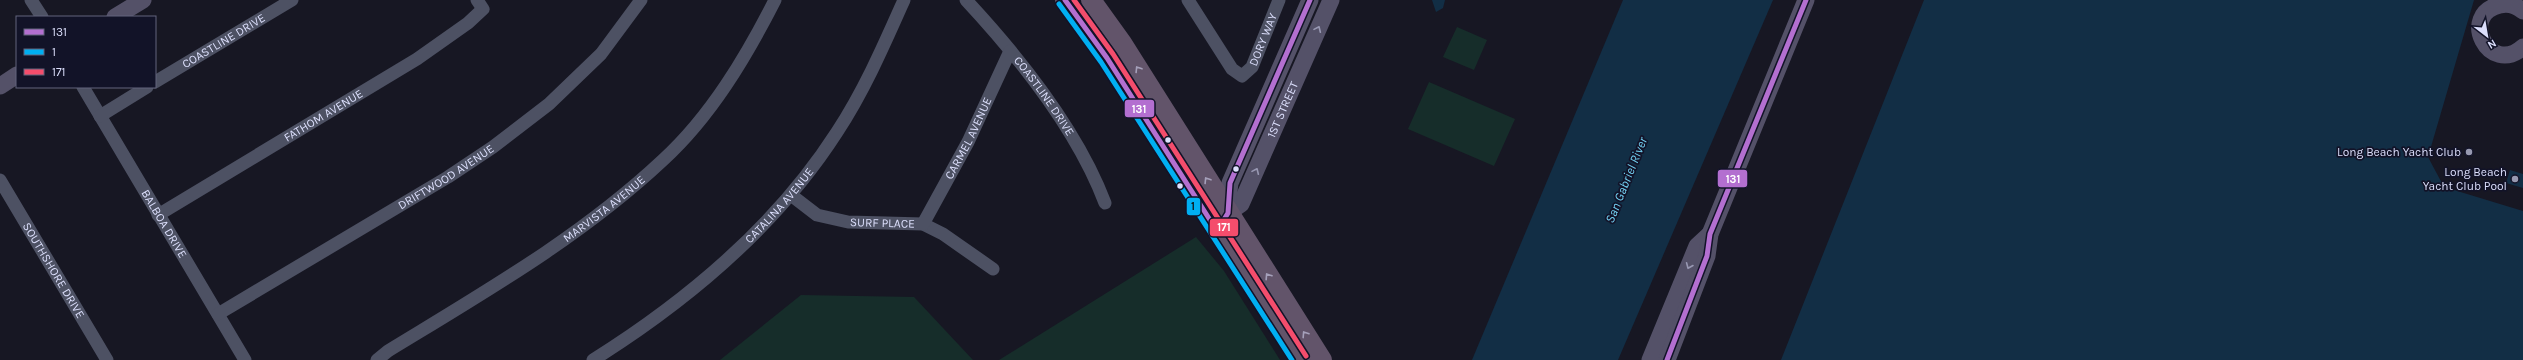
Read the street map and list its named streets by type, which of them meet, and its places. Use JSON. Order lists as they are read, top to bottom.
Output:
{
  "streets": {
    "main road": ["1ST STREET"],
    "street": [
      "DORY WAY",
      "COASTLINE DRIVE",
      "FATHOM AVENUE",
      "CARMEL AVENUE",
      "DRIFTWOOD AVENUE",
      "CATALINA AVENUE",
      "MARVISTA AVENUE",
      "SURF PLACE",
      "BALBOA DRIVE",
      "SOUTHSHORE DRIVE"
    ]
  },
  "crossings": [
    ["COASTLINE DRIVE", "CARMEL AVENUE"],
    ["FATHOM AVENUE", "BALBOA DRIVE"],
    ["CARMEL AVENUE", "SURF PLACE"],
    ["DRIFTWOOD AVENUE", "BALBOA DRIVE"],
    ["CATALINA AVENUE", "SURF PLACE"]
  ],
  "water": ["San Gabriel River"],
  "places": ["Long Beach Yacht Club", "Long Beach Yacht Club Pool"],
  "lines": ["transit line 131", "transit line 171", "transit line 1"],
  "legend": ["131", "1", "171"],
  "north": "bottom right"
}
